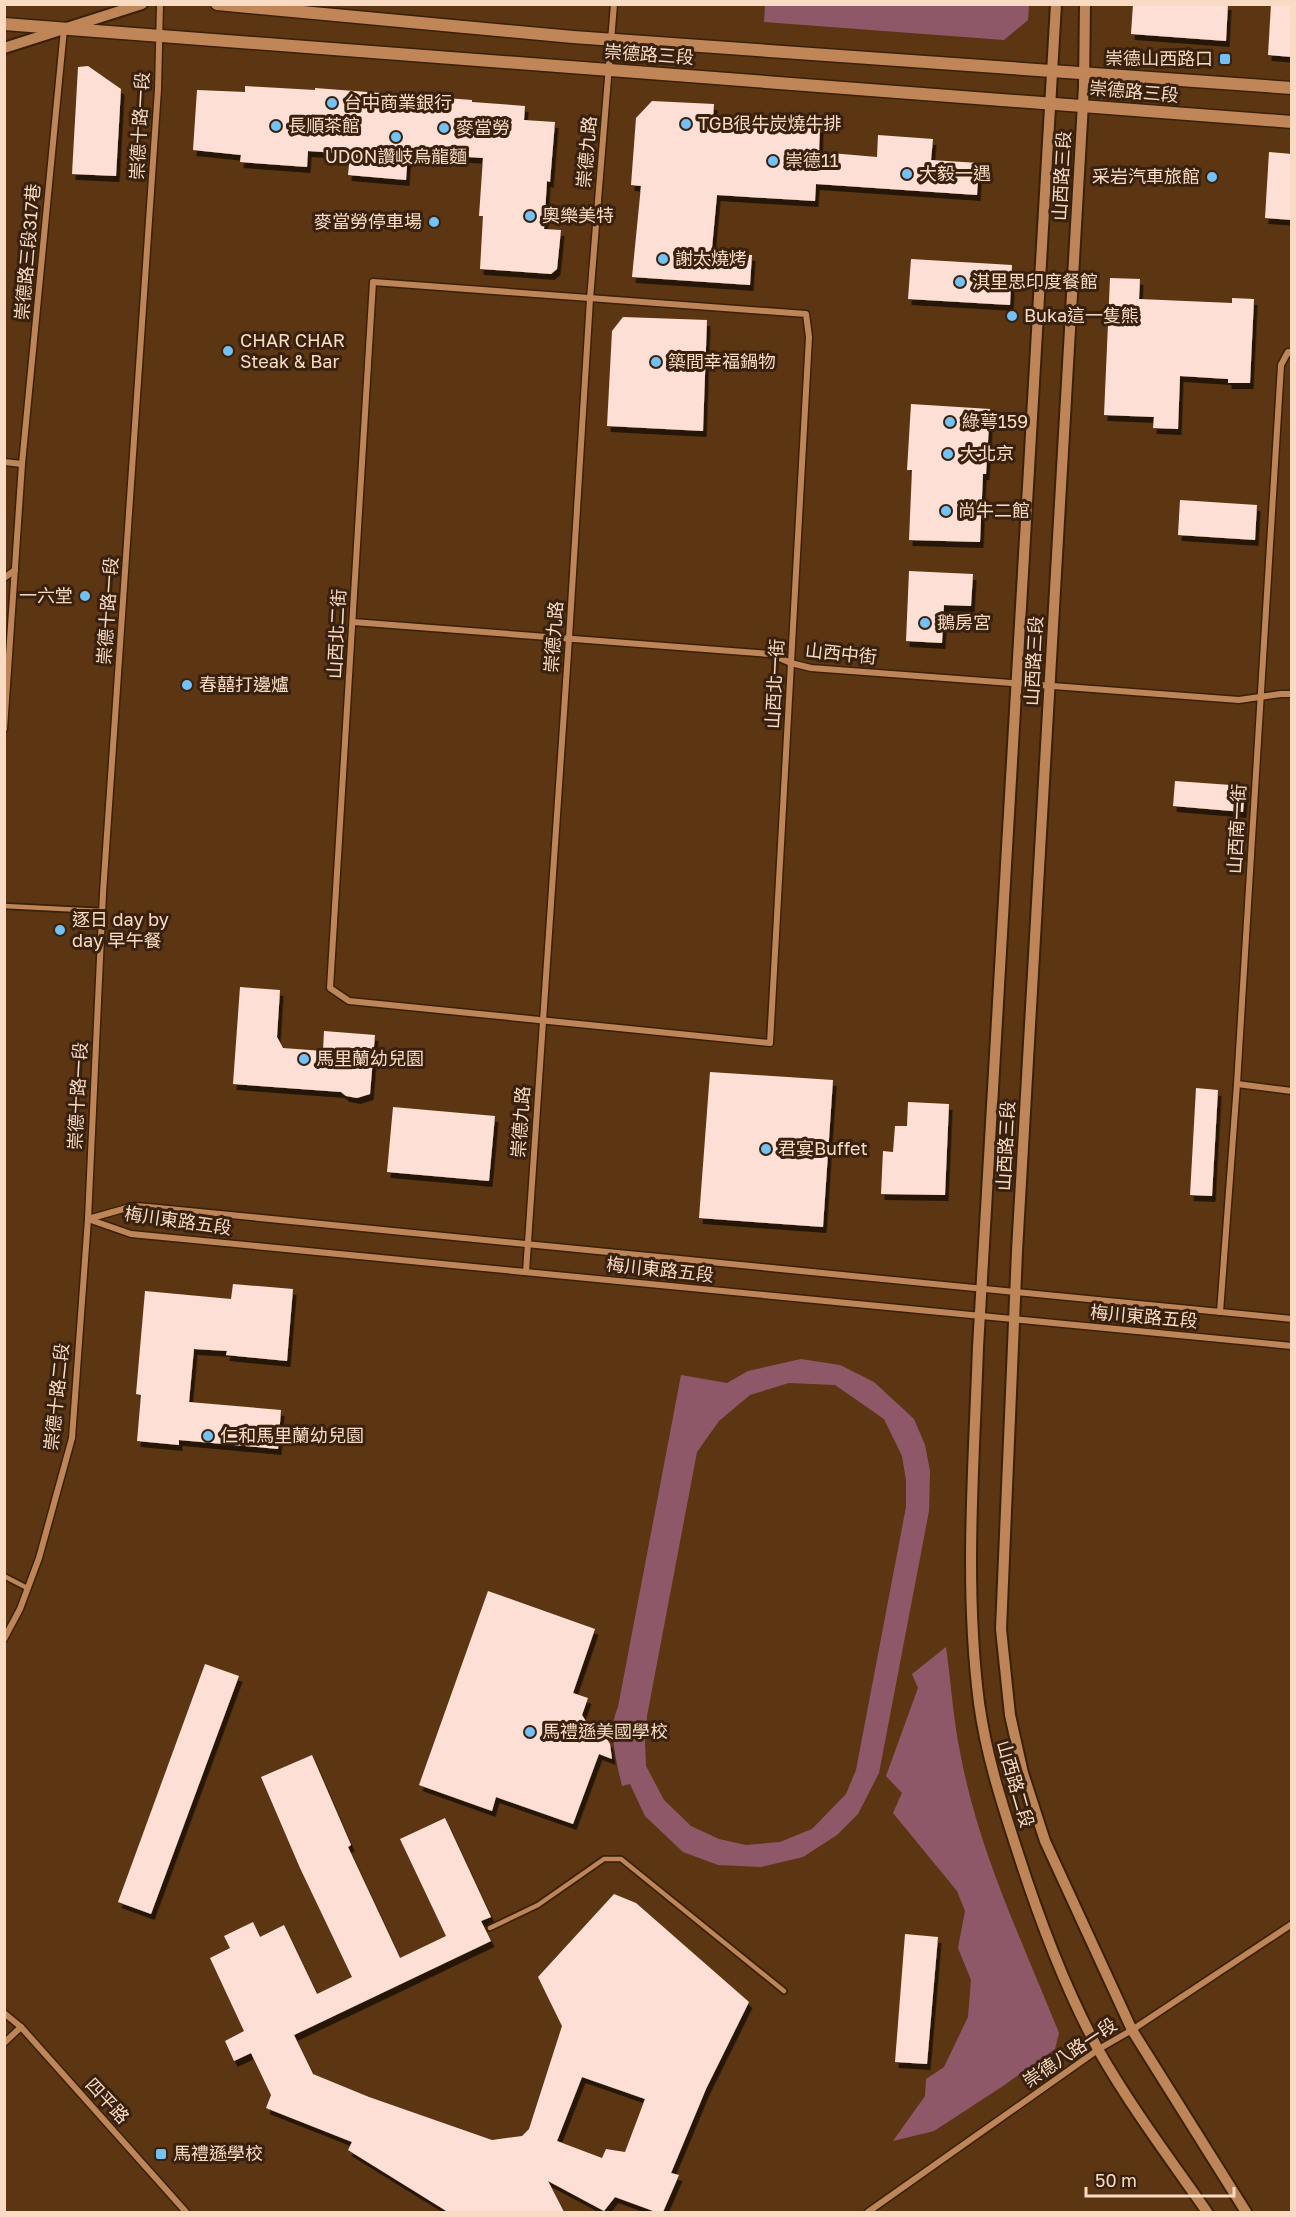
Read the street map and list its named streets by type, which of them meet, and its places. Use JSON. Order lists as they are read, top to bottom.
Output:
{
  "streets": {
    "main road": ["崇德路三段"],
    "street": [
      "崇德十路一段",
      "崇德九路",
      "山西路三段",
      "崇德路三段317巷",
      "山西北二街",
      "山西中街",
      "山西北一街",
      "山西南一街",
      "梅川東路五段",
      "崇德十路二段",
      "山西路二段",
      "崇德八路一段",
      "四平路"
    ]
  },
  "crossings": [
    ["崇德路三段", "崇德十路一段"],
    ["崇德路三段", "崇德九路"],
    ["崇德路三段", "山西路三段"],
    ["崇德路三段", "崇德路三段317巷"],
    ["崇德十路一段", "梅川東路五段"],
    ["崇德十路一段", "崇德十路二段"],
    ["崇德九路", "山西北二街"],
    ["崇德九路", "山西中街"],
    ["崇德九路", "山西北一街"],
    ["崇德九路", "梅川東路五段"],
    ["山西路三段", "山西中街"],
    ["山西路三段", "梅川東路五段"],
    ["山西路三段", "山西路二段"],
    ["山西北二街", "山西中街"],
    ["山西北二街", "山西北一街"],
    ["山西中街", "山西北一街"],
    ["山西中街", "山西南一街"],
    ["山西南一街", "梅川東路五段"],
    ["梅川東路五段", "崇德十路二段"],
    ["梅川東路五段", "山西路二段"],
    ["山西路二段", "崇德八路一段"]
  ],
  "places": {
    "transit": ["崇德山西路口", "馬禮遜學校"],
    "other": [
      "台中商業銀行",
      "TGB很牛炭燒牛排",
      "長順茶館",
      "麥當勞",
      "UDON讚岐烏龍麵",
      "崇德11",
      "大毅一遇",
      "采岩汽車旅館",
      "奧樂美特",
      "麥當勞停車場",
      "謝太燒烤",
      "淇里思印度餐館",
      "Buka這一隻熊",
      "CHAR CHAR Steak & Bar",
      "築間幸福鍋物",
      "綠萼159",
      "大北京",
      "尚牛二館",
      "一六堂",
      "鵝房宮",
      "春囍打邊爐",
      "逐日 day by day 早午餐",
      "馬里蘭幼兒園",
      "君宴Buffet",
      "仁和馬里蘭幼兒園",
      "馬禮遜美國學校"
    ]
  },
  "scale_bar": "50 m"
}
